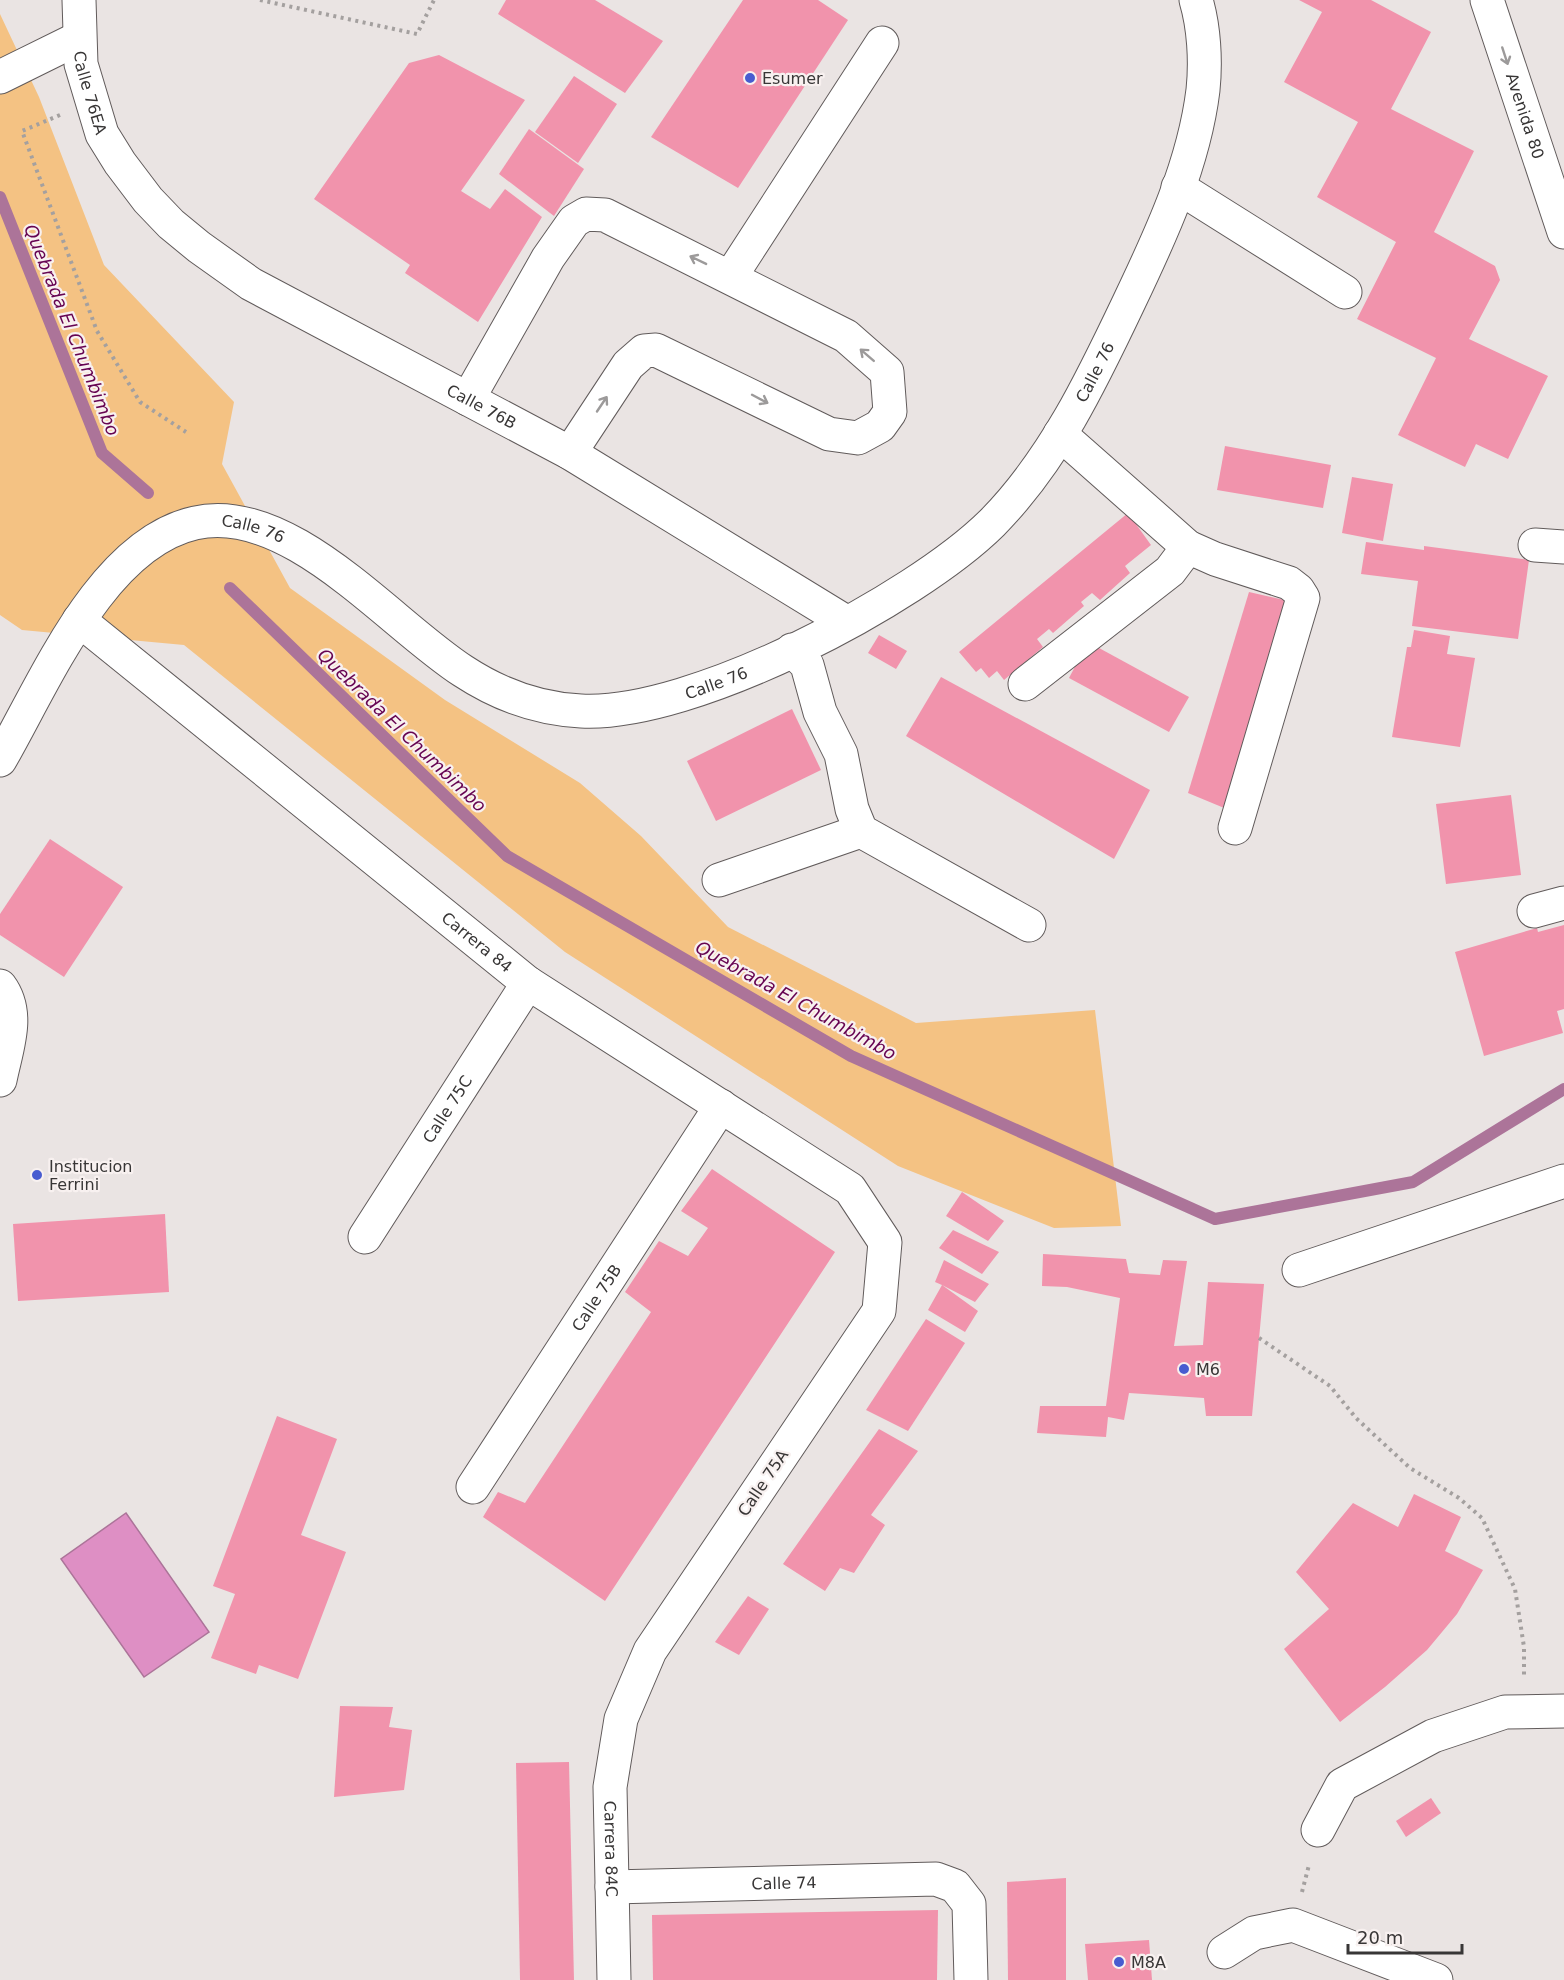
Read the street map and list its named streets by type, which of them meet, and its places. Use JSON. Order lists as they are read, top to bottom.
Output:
{
  "streets": {
    "street": [
      "Calle 76EA",
      "Avenida 80",
      "Calle 76",
      "Calle 76B",
      "Carrera 84",
      "Calle 75C",
      "Calle 75B",
      "Calle 75A",
      "Carrera 84C",
      "Calle 74"
    ]
  },
  "crossings": [
    ["Calle 76EA", "Calle 76B"],
    ["Calle 76", "Calle 76B"],
    ["Calle 76", "Carrera 84"],
    ["Carrera 84", "Calle 75C"],
    ["Carrera 84", "Calle 75B"],
    ["Carrera 84", "Calle 75A"],
    ["Calle 75A", "Carrera 84C"],
    ["Carrera 84C", "Calle 74"]
  ],
  "one_way": ["Avenida 80"],
  "water": ["Quebrada El Chumbimbo"],
  "places": [
    "Esumer",
    "Institucion Ferrini",
    "M6",
    "M8A"
  ],
  "scale_bar": "20 m"
}
